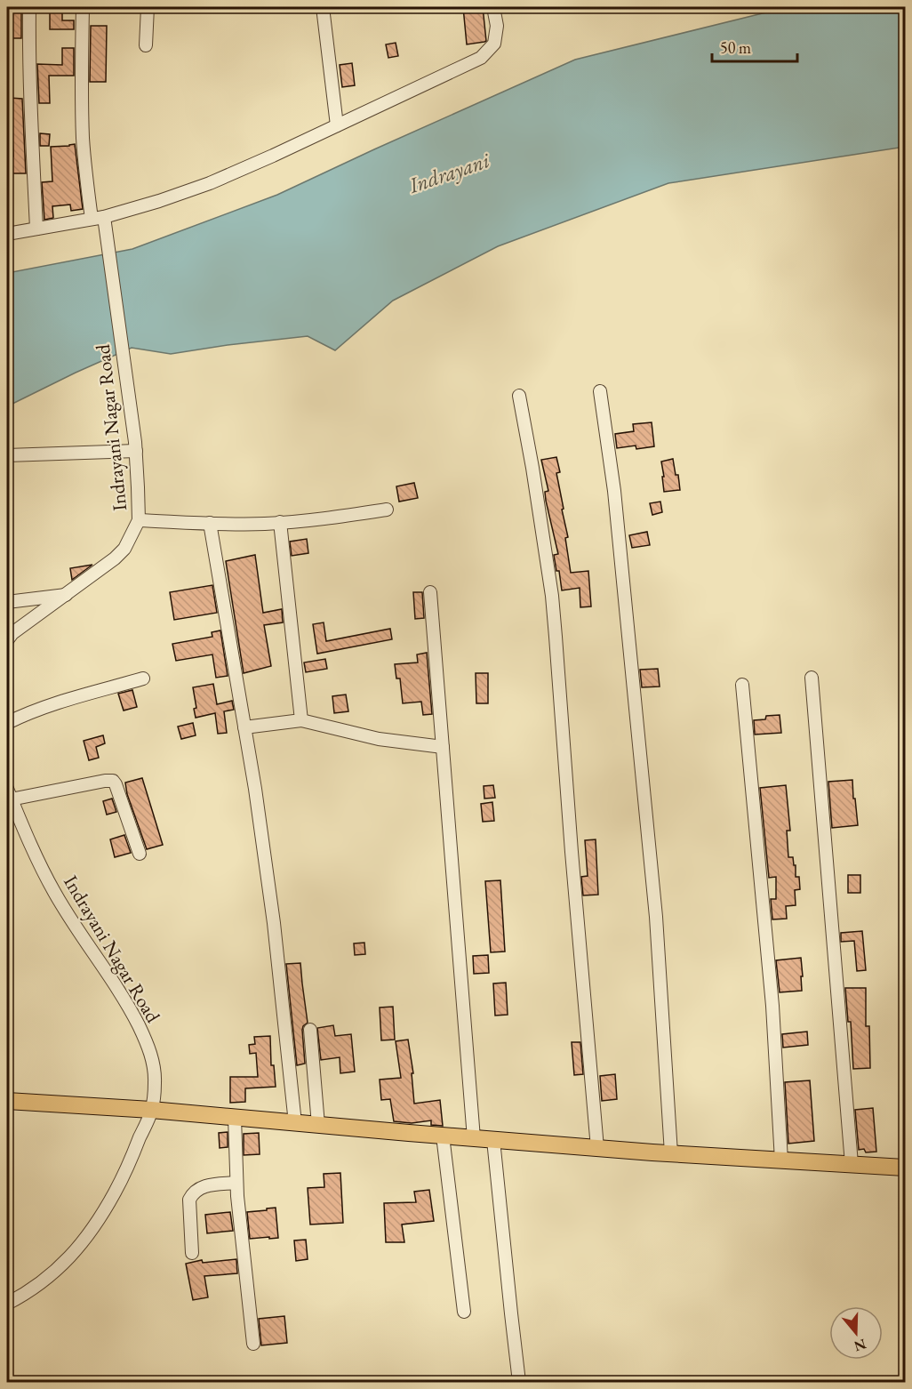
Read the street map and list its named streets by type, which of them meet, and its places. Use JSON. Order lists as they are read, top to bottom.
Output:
{
  "streets": {
    "street": ["Indrayani Nagar Road"]
  },
  "water": ["Indrayani"],
  "scale_bar": "50 m",
  "north": "bottom"
}
